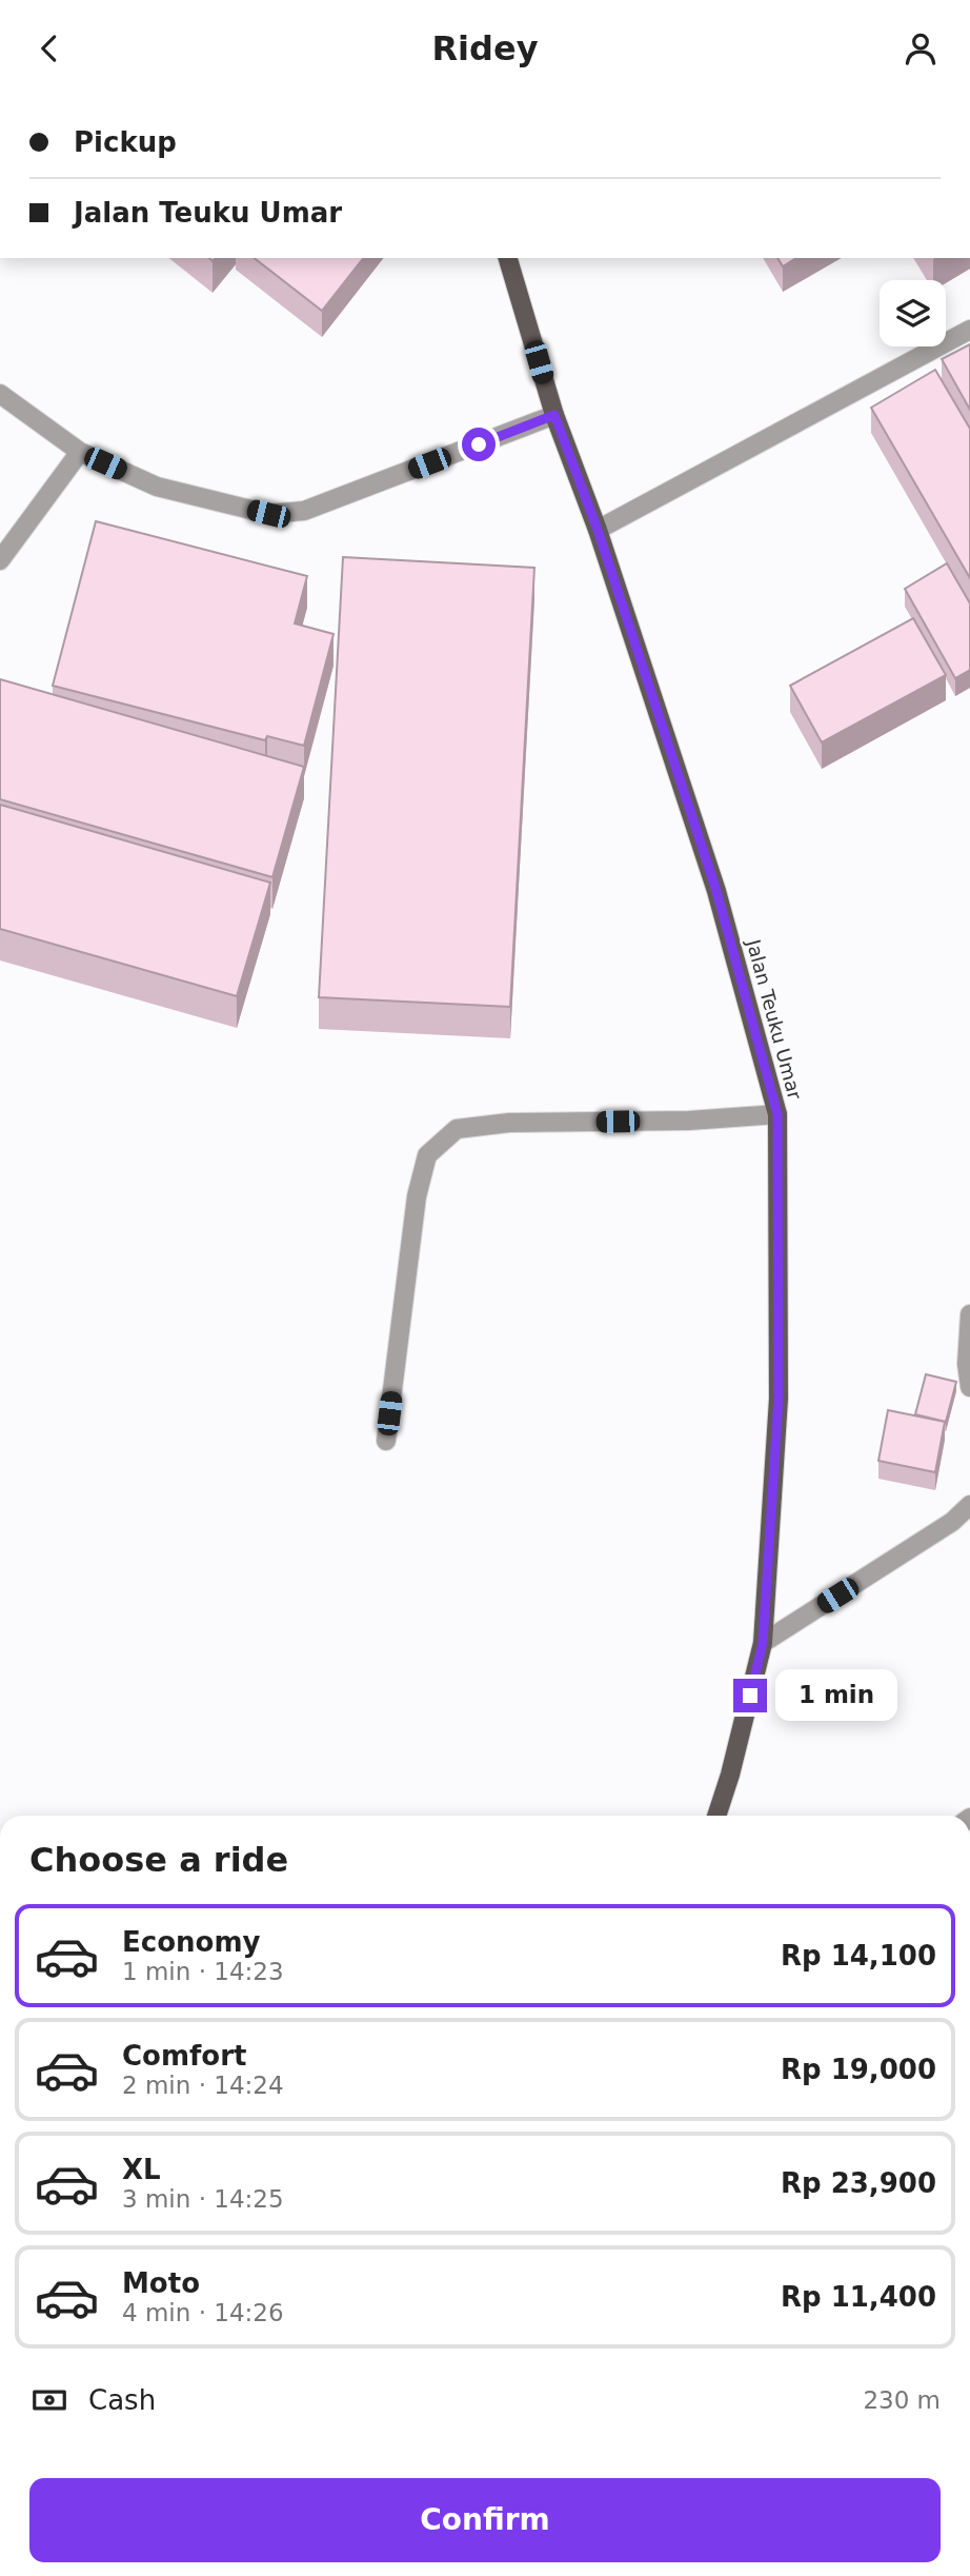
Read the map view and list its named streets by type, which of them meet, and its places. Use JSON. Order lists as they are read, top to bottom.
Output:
{
  "streets": {
    "main road": ["Jalan Teuku Umar"]
  },
  "page": {
    "header": "Ridey",
    "banner": ["Pickup", "Jalan Teuku Umar"],
    "bubble": "1 min",
    "heading": "Choose a ride",
    "list": [
      {
        "name": "Economy",
        "note": "1 min · 14:23",
        "value": "Rp 14,100"
      },
      {
        "name": "Comfort",
        "note": "2 min · 14:24",
        "value": "Rp 19,000"
      },
      {
        "name": "XL",
        "note": "3 min · 14:25",
        "value": "Rp 23,900"
      },
      {
        "name": "Moto",
        "note": "4 min · 14:26",
        "value": "Rp 11,400"
      }
    ],
    "pay": ["Cash", "230 m"],
    "buttons": "Confirm"
  }
}
